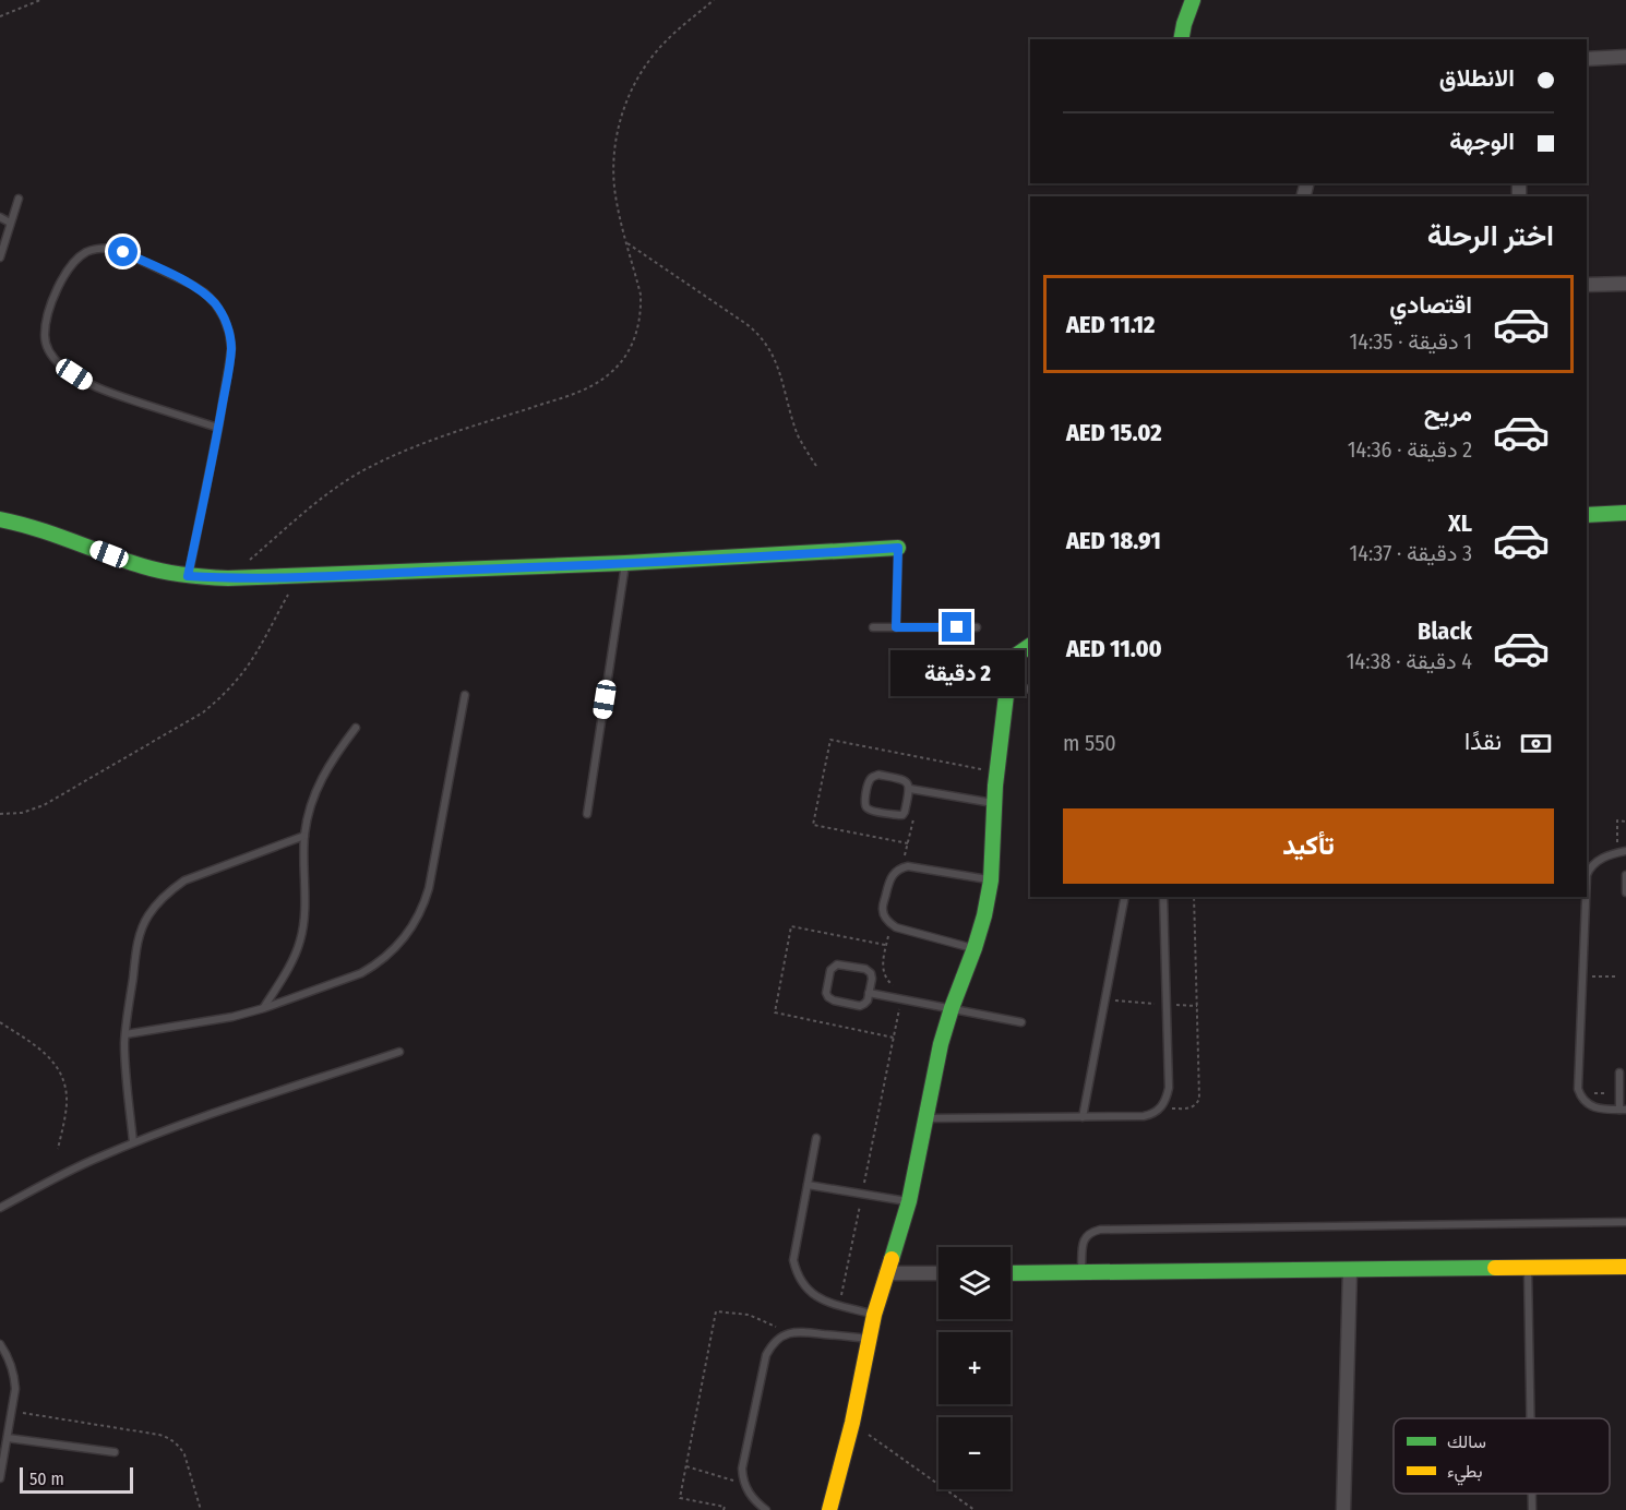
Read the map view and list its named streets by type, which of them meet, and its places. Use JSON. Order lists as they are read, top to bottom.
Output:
{
  "legend": ["سالك", "بطيء"],
  "scale_bar": "50 m",
  "page": {
    "banner": ["الانطلاق", "الوجهة"],
    "heading": "اختر الرحلة",
    "list": [
      {
        "name": "اقتصادي",
        "note": "1 دقيقة · 14:35",
        "value": "AED 11.12"
      },
      {
        "name": "مريح",
        "note": "2 دقيقة · 14:36",
        "value": "AED 15.02"
      },
      {
        "name": "XL",
        "note": "3 دقيقة · 14:37",
        "value": "AED 18.91"
      },
      {
        "name": "Black",
        "note": "4 دقيقة · 14:38",
        "value": "AED 11.00"
      }
    ],
    "bubble": "2 دقيقة",
    "pay": ["نقدًا", "550 m"],
    "buttons": "تأكيد",
    "map_buttons": ["+", "−"],
    "scale": "50 m"
  }
}
